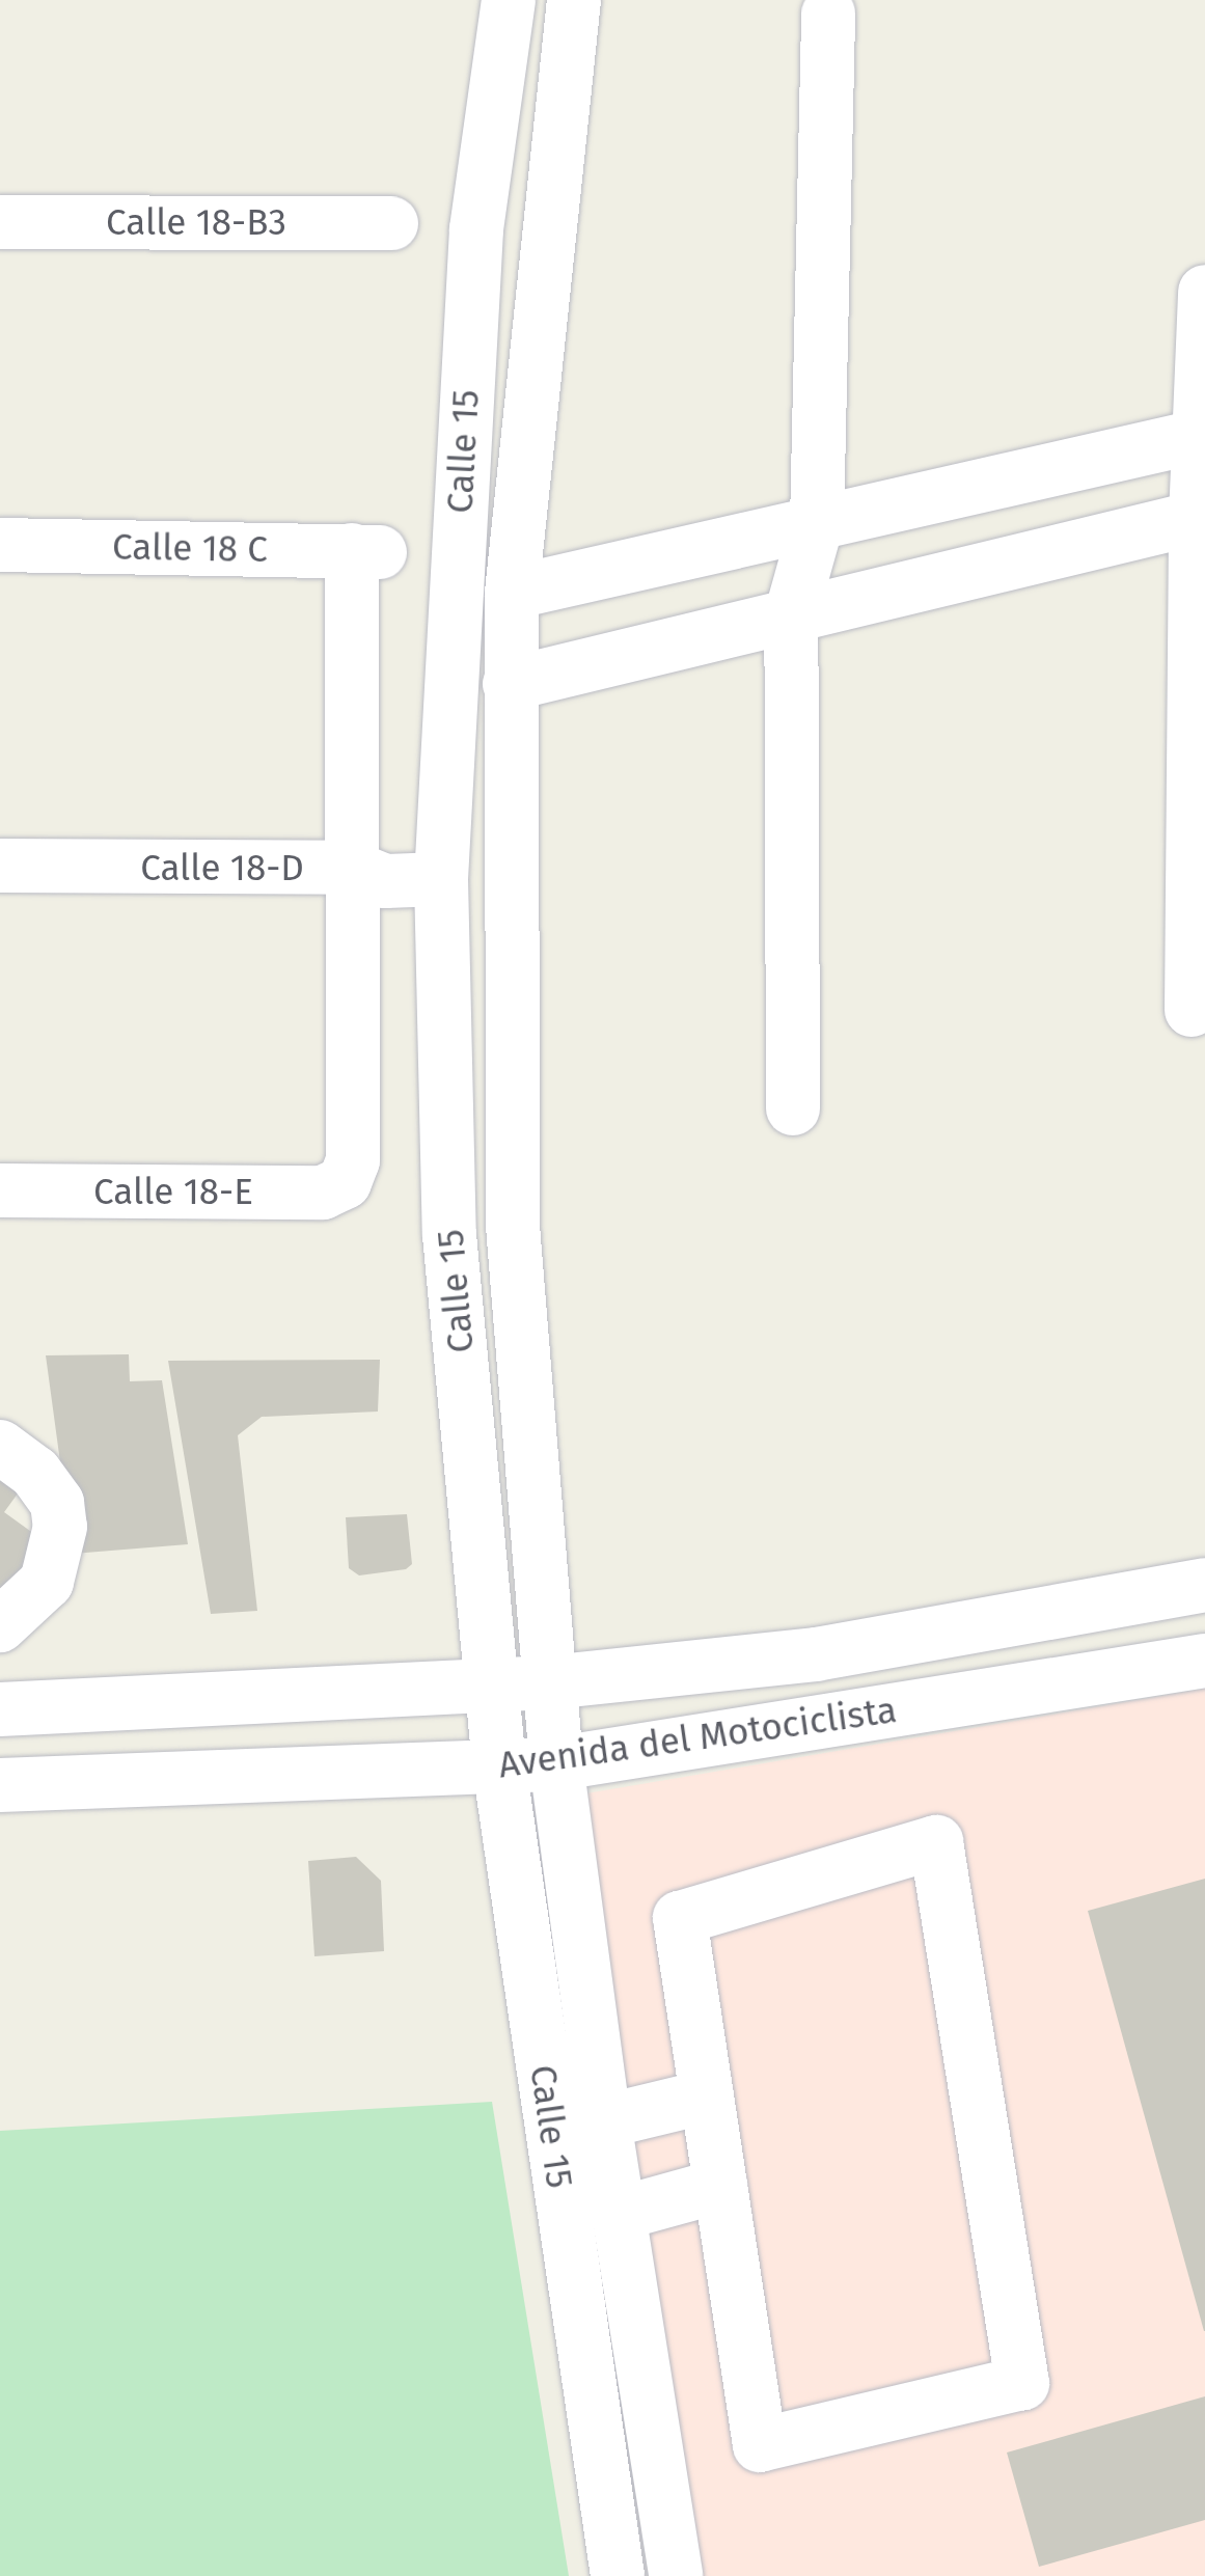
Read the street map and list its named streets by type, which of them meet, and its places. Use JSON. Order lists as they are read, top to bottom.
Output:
{
  "streets": {
    "street": [
      "Calle 18-B3",
      "Calle 15",
      "Calle 18 C",
      "Calle 18-D",
      "Calle 18-E",
      "Avenida del Motociclista"
    ]
  },
  "crossings": [
    ["Calle 15", "Calle 18-D"],
    ["Calle 15", "Avenida del Motociclista"],
    ["Calle 18 C", "Calle 18-D"],
    ["Calle 18 C", "Calle 18-E"],
    ["Calle 18-D", "Calle 18-E"]
  ]
}
